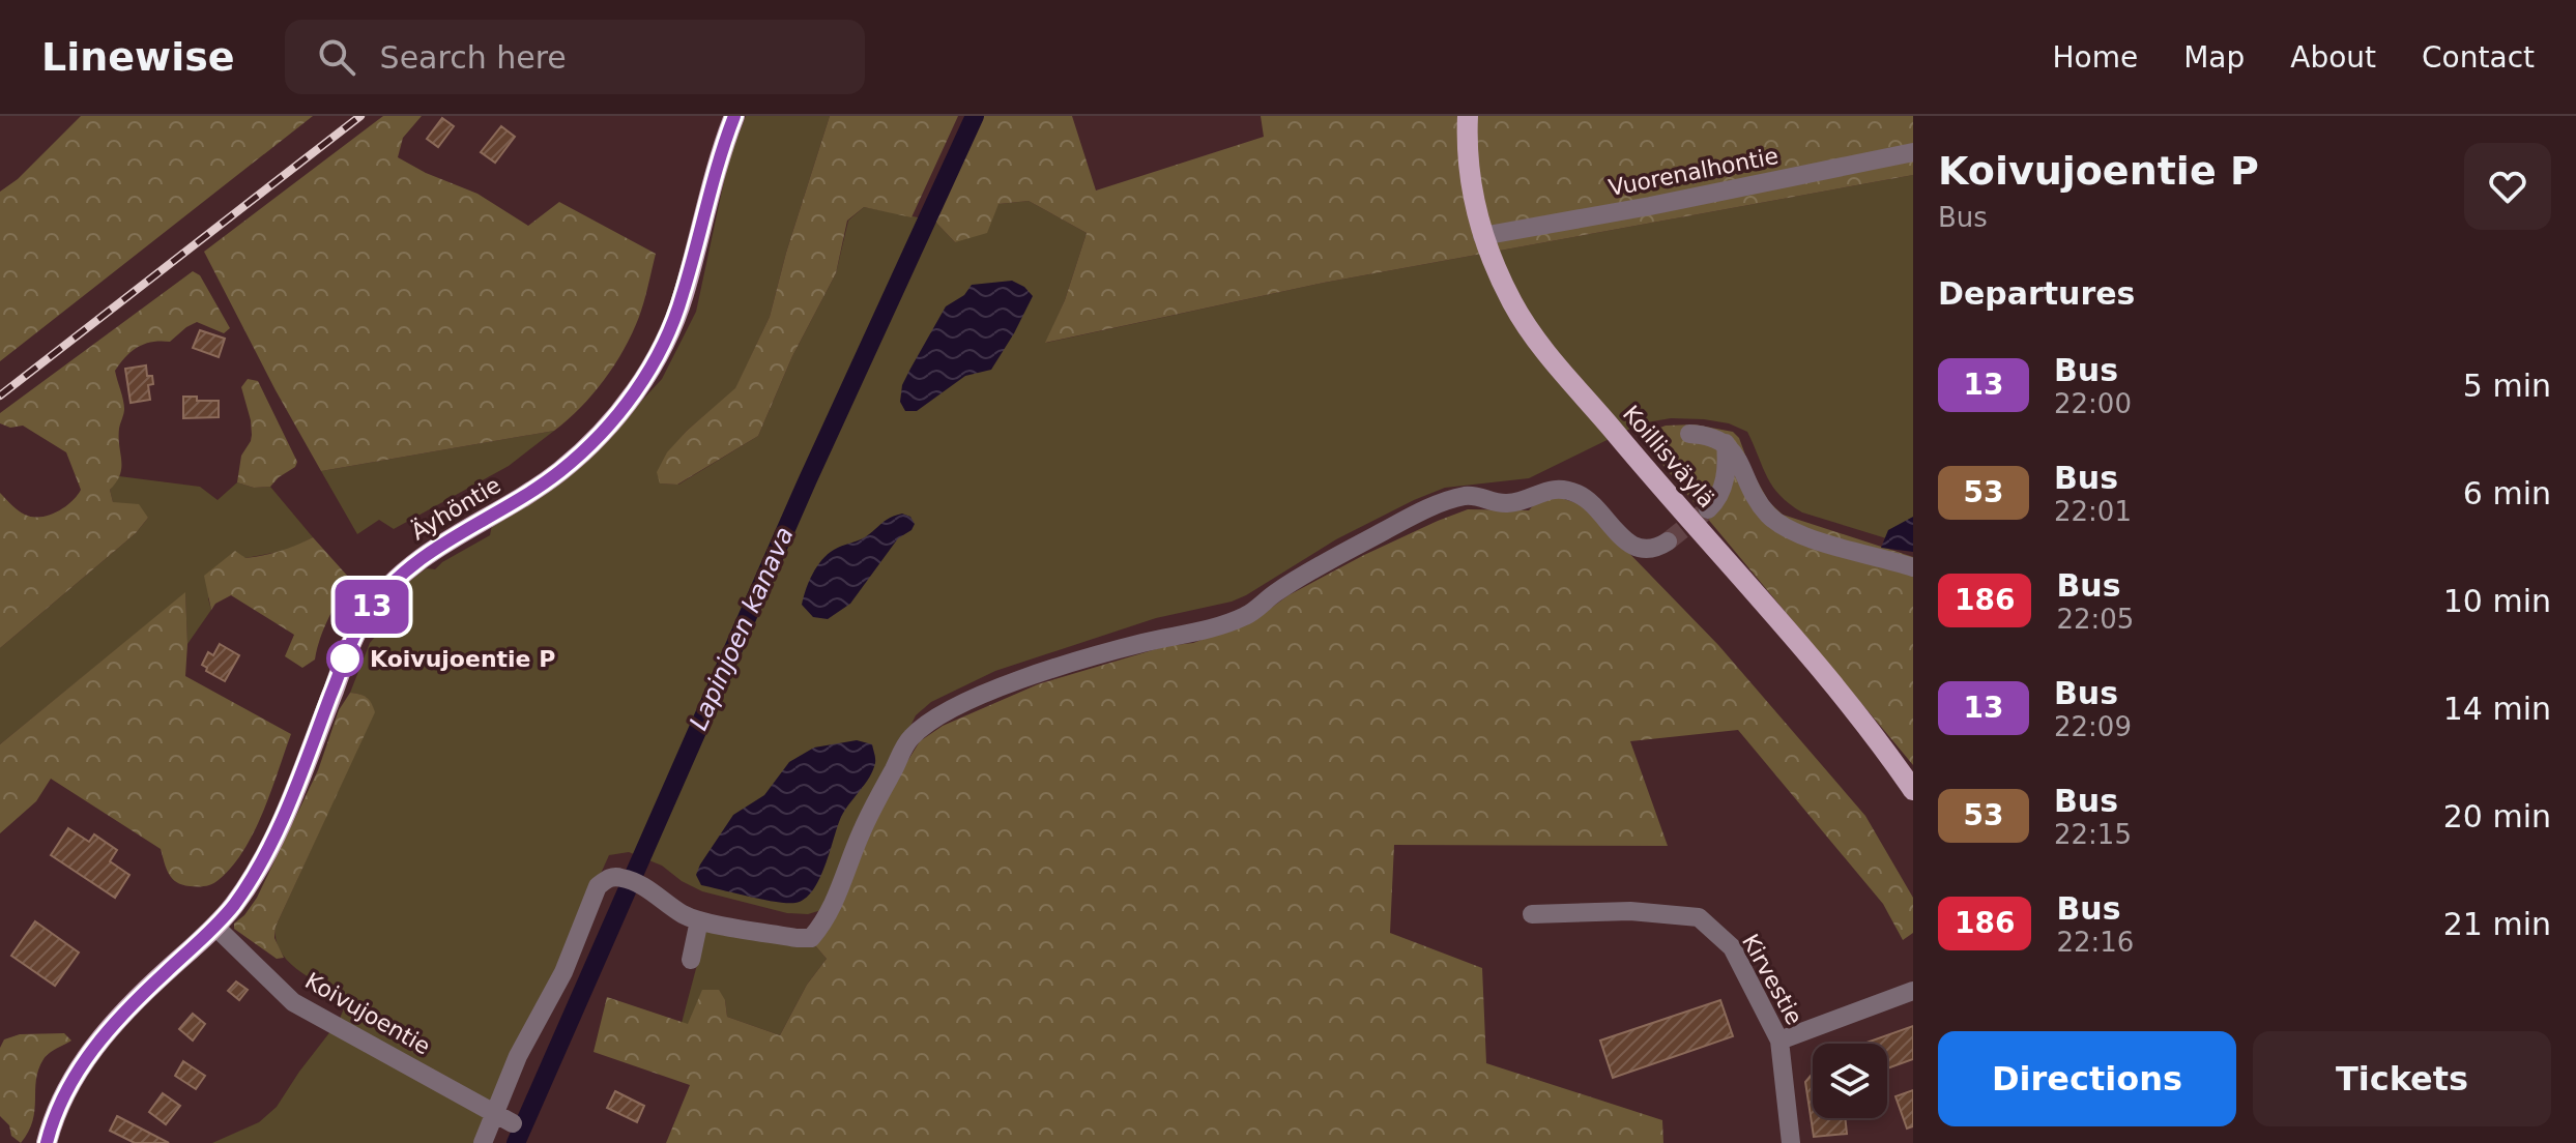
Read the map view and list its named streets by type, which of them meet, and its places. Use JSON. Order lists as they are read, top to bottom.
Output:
{
  "streets": {
    "main road": ["Koillisväylä", "Äyhöntie"],
    "street": ["Vuorenalhontie", "Kirvestie", "Koivujoentie"]
  },
  "crossings": [
    ["Vuorenalhontie", "Koillisväylä"],
    ["Äyhöntie", "Koivujoentie"]
  ],
  "water": ["Lapinjoen kanava"],
  "places": ["Koivujoentie P"],
  "lines": ["bus line 13"],
  "page": {
    "header": "Linewise",
    "search": "Search here",
    "nav": [
      "Home",
      "Map",
      "About",
      "Contact"
    ],
    "on_map": "13",
    "heading": [
      ["Koivujoentie P", "Bus"],
      "Departures"
    ],
    "list": [
      {
        "mark": "13",
        "name": "Bus",
        "note": "22:00",
        "value": "5 min"
      },
      {
        "mark": "53",
        "name": "Bus",
        "note": "22:01",
        "value": "6 min"
      },
      {
        "mark": "186",
        "name": "Bus",
        "note": "22:05",
        "value": "10 min"
      },
      {
        "mark": "13",
        "name": "Bus",
        "note": "22:09",
        "value": "14 min"
      },
      {
        "mark": "53",
        "name": "Bus",
        "note": "22:15",
        "value": "20 min"
      },
      {
        "mark": "186",
        "name": "Bus",
        "note": "22:16",
        "value": "21 min"
      }
    ],
    "buttons": ["Directions", "Tickets"]
  }
}
